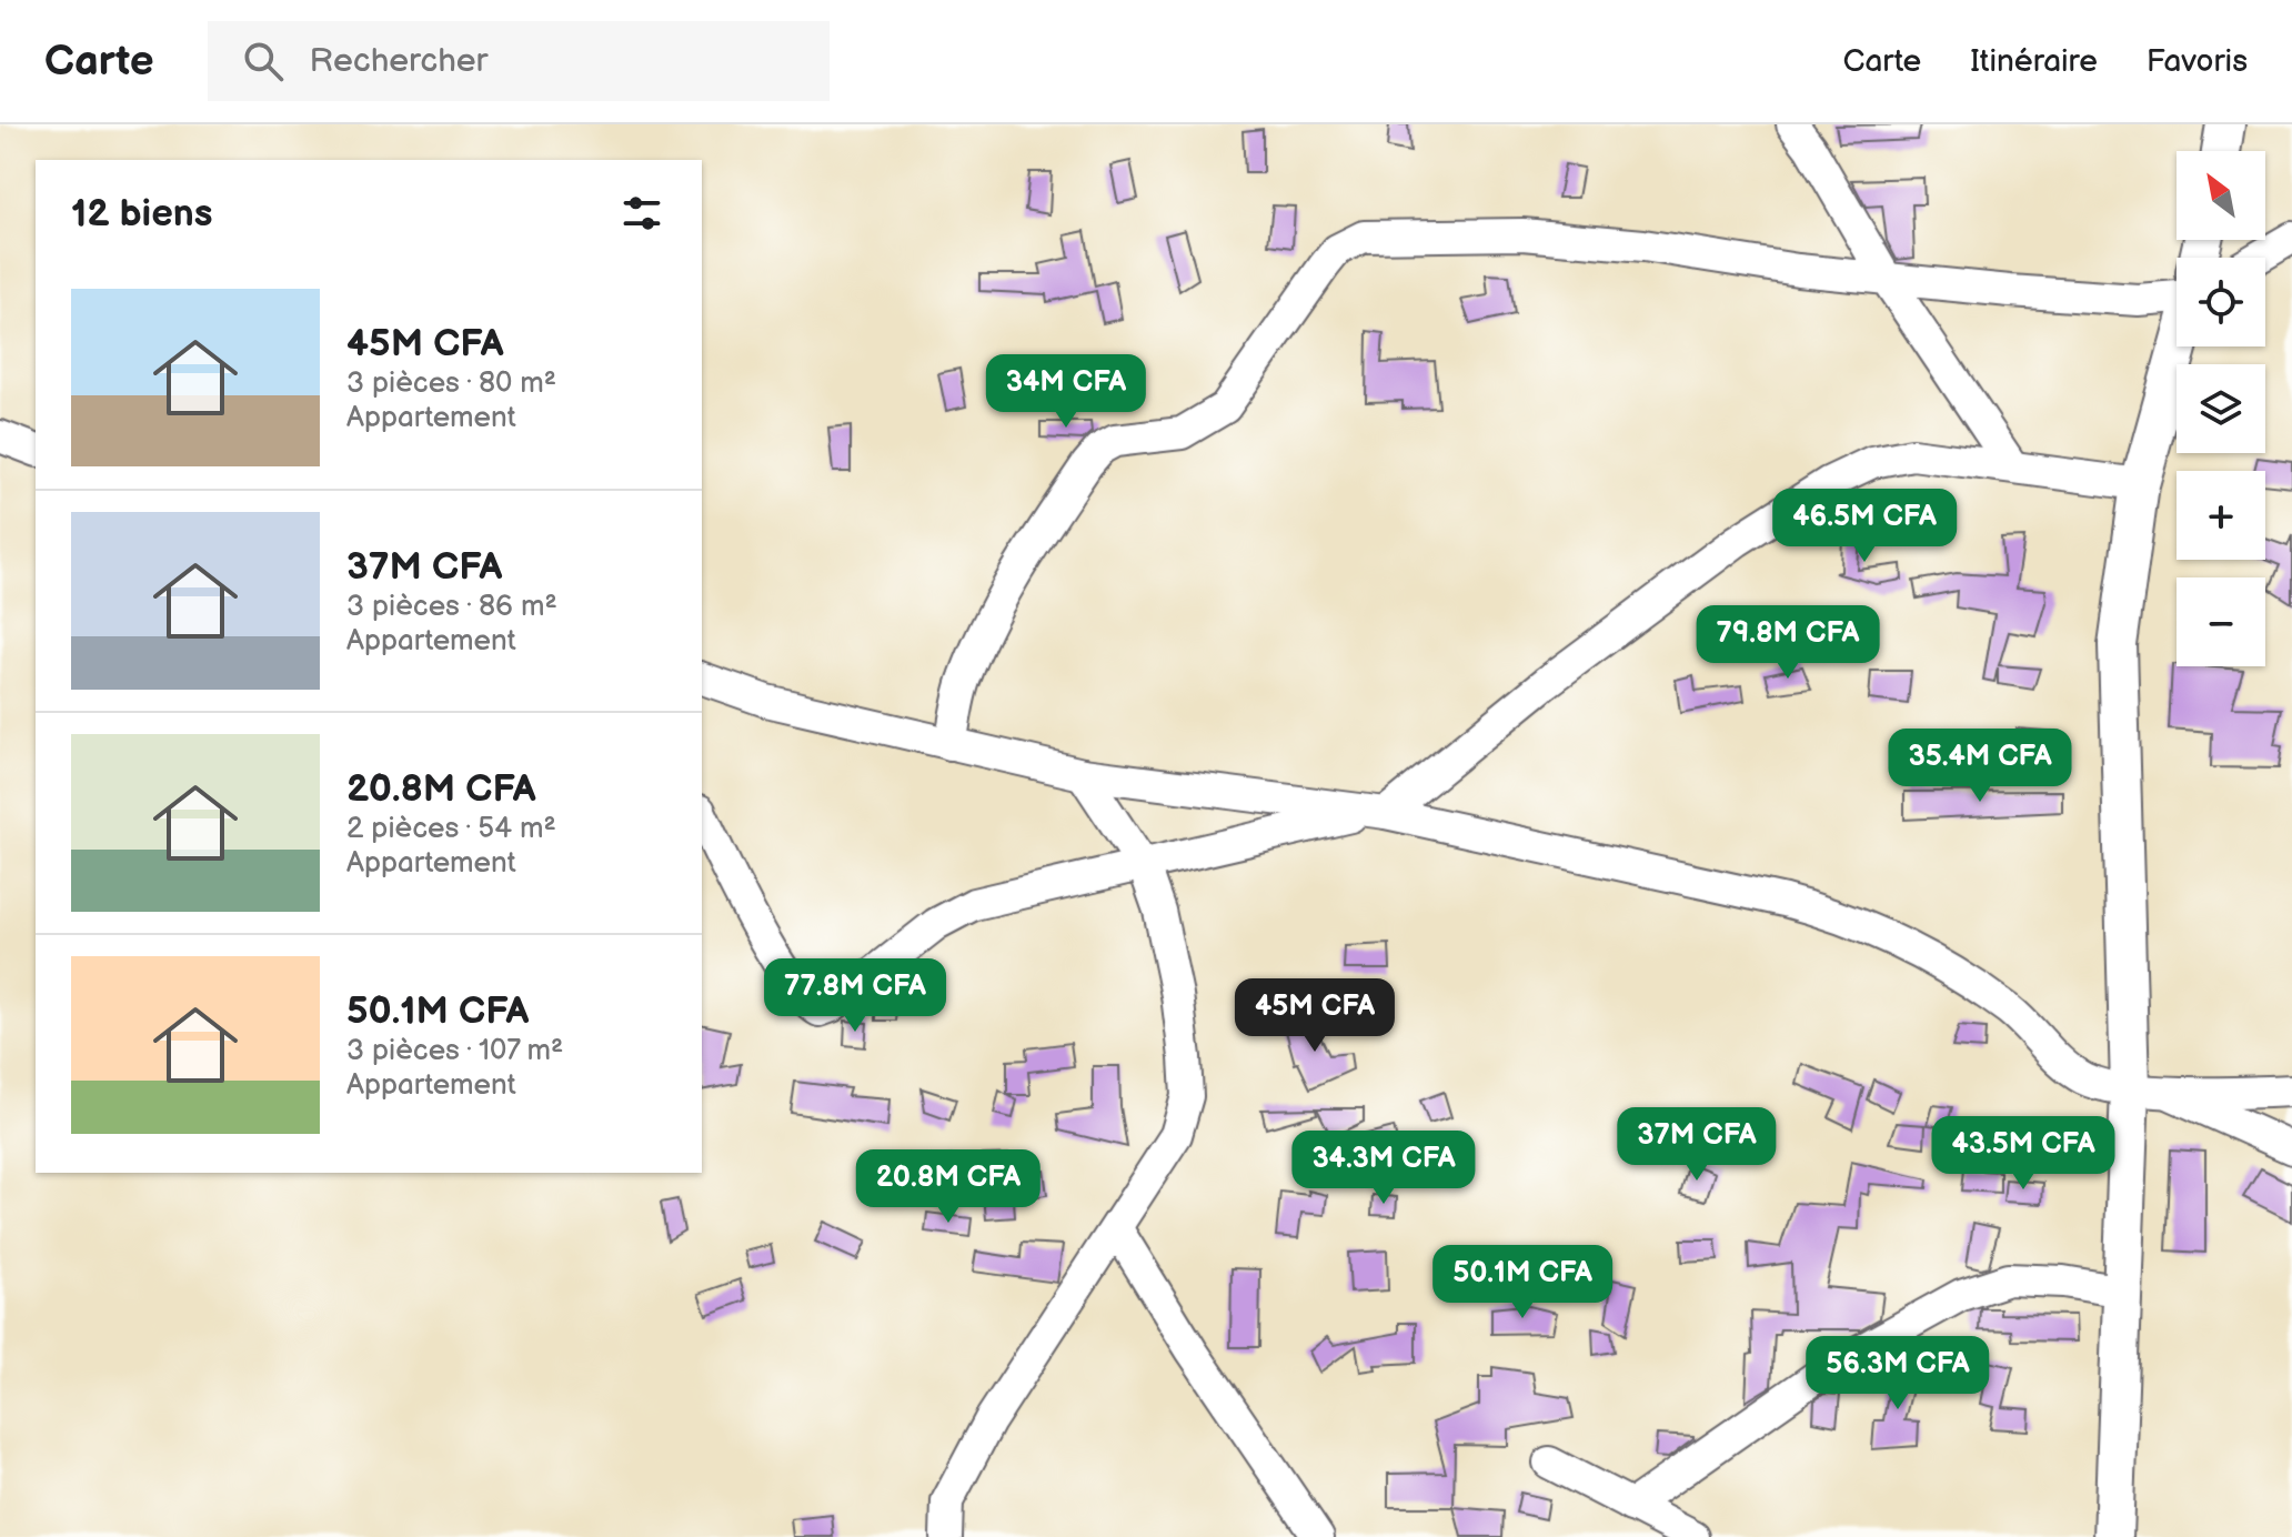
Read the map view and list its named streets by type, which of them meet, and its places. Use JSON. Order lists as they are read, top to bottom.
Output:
{
  "north": "top left",
  "page": {
    "header": "Carte",
    "search": "Rechercher",
    "nav": ["Carte", "Itinéraire", "Favoris"],
    "map_buttons": ["+", "−"],
    "heading": "12 biens",
    "list": [
      {
        "name": "45M CFA",
        "note": "3 pièces · 80 m² · Appartement"
      },
      {
        "name": "37M CFA",
        "note": "3 pièces · 86 m² · Appartement"
      },
      {
        "name": "20.8M CFA",
        "note": "2 pièces · 54 m² · Appartement"
      },
      {
        "name": "50.1M CFA",
        "note": "3 pièces · 107 m² · Appartement"
      }
    ],
    "price": [
      "34M CFA",
      "46.5M CFA",
      "79.8M CFA",
      "35.4M CFA",
      "77.8M CFA",
      "45M CFA",
      "37M CFA",
      "43.5M CFA",
      "34.3M CFA",
      "20.8M CFA",
      "50.1M CFA",
      "56.3M CFA"
    ]
  }
}
